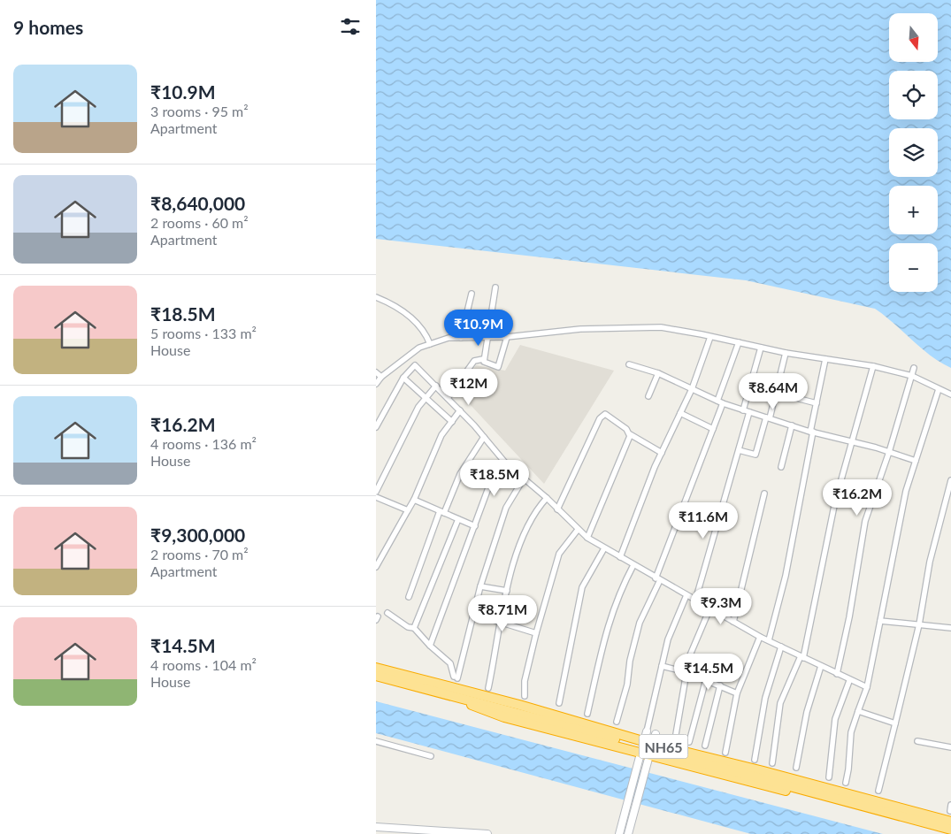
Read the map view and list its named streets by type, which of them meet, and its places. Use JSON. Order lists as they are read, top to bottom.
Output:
{
  "streets": {
    "highway": ["NH65"]
  },
  "north": "bottom",
  "page": {
    "heading": "9 homes",
    "map_buttons": ["+", "−"],
    "list": [
      {
        "name": "₹10.9M",
        "note": "3 rooms · 95 m² · Apartment"
      },
      {
        "name": "₹8,640,000",
        "note": "2 rooms · 60 m² · Apartment"
      },
      {
        "name": "₹18.5M",
        "note": "5 rooms · 133 m² · House"
      },
      {
        "name": "₹16.2M",
        "note": "4 rooms · 136 m² · House"
      },
      {
        "name": "₹9,300,000",
        "note": "2 rooms · 70 m² · Apartment"
      },
      {
        "name": "₹14.5M",
        "note": "4 rooms · 104 m² · House"
      }
    ],
    "price": [
      "₹10.9M",
      "₹12M",
      "₹8.64M",
      "₹18.5M",
      "₹16.2M",
      "₹11.6M",
      "₹9.3M",
      "₹8.71M",
      "₹14.5M"
    ]
  }
}
